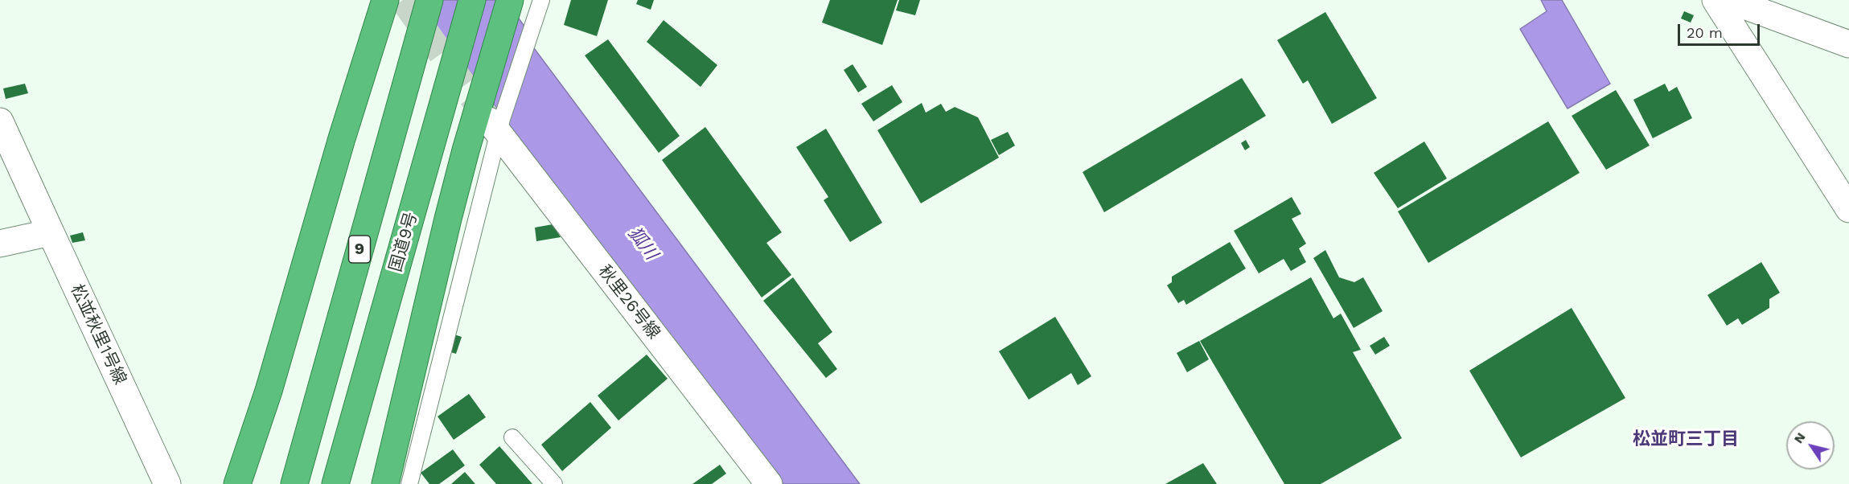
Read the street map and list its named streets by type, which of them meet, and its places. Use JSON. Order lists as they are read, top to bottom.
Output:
{
  "streets": {
    "highway": ["国道9号", "9"],
    "street": ["秋里26号線", "松並秋里1号線"]
  },
  "districts": ["松並町三丁目"],
  "water": ["狐川"],
  "scale_bar": "20 m",
  "north": "top left"
}
